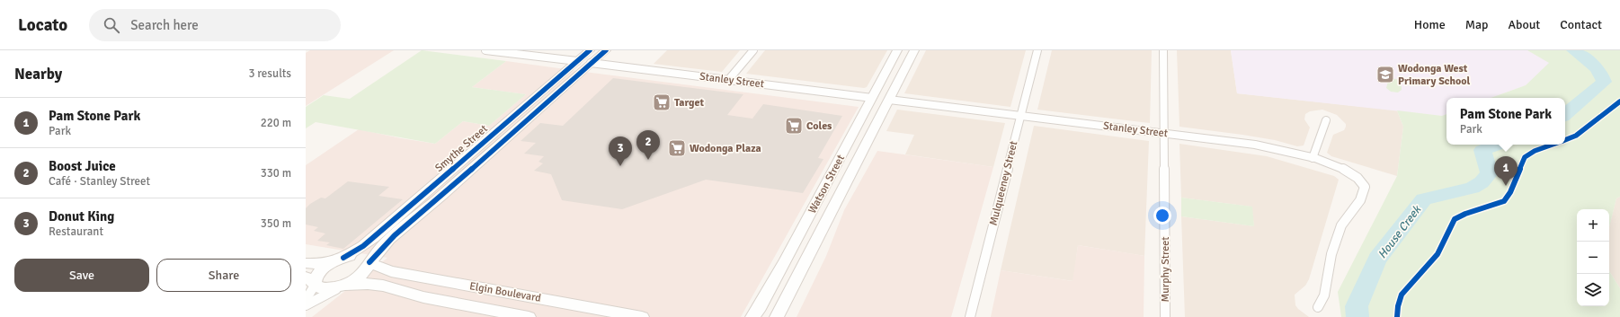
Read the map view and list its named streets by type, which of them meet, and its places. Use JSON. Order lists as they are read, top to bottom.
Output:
{
  "streets": {
    "street": [
      "Stanley Street",
      "Smythe Street",
      "Mulqueeney Street",
      "Watson Street",
      "Murphy Street",
      "Elgin Boulevard"
    ]
  },
  "crossings": [
    ["Stanley Street", "Smythe Street"],
    ["Stanley Street", "Mulqueeney Street"],
    ["Stanley Street", "Watson Street"],
    ["Stanley Street", "Murphy Street"],
    ["Smythe Street", "Elgin Boulevard"]
  ],
  "water": ["House Creek"],
  "places": {
    "school or university": ["Wodonga West Primary School"],
    "supermarket": ["Target", "Coles", "Wodonga Plaza"]
  },
  "page": {
    "header": "Locato",
    "search": "Search here",
    "nav": [
      "Home",
      "Map",
      "About",
      "Contact"
    ],
    "heading": ["Nearby", "3 results"],
    "list": [
      {
        "mark": "1",
        "name": "Pam Stone Park",
        "note": "Park",
        "value": "220 m"
      },
      {
        "mark": "2",
        "name": "Boost Juice",
        "note": "Café · Stanley Street",
        "value": "330 m"
      },
      {
        "mark": "3",
        "name": "Donut King",
        "note": "Restaurant",
        "value": "350 m"
      }
    ],
    "popup": ["Pam Stone Park", "Park"],
    "pins": ["2", "3", "1"],
    "map_buttons": ["+", "−"],
    "buttons": ["Save", "Share"]
  }
}
